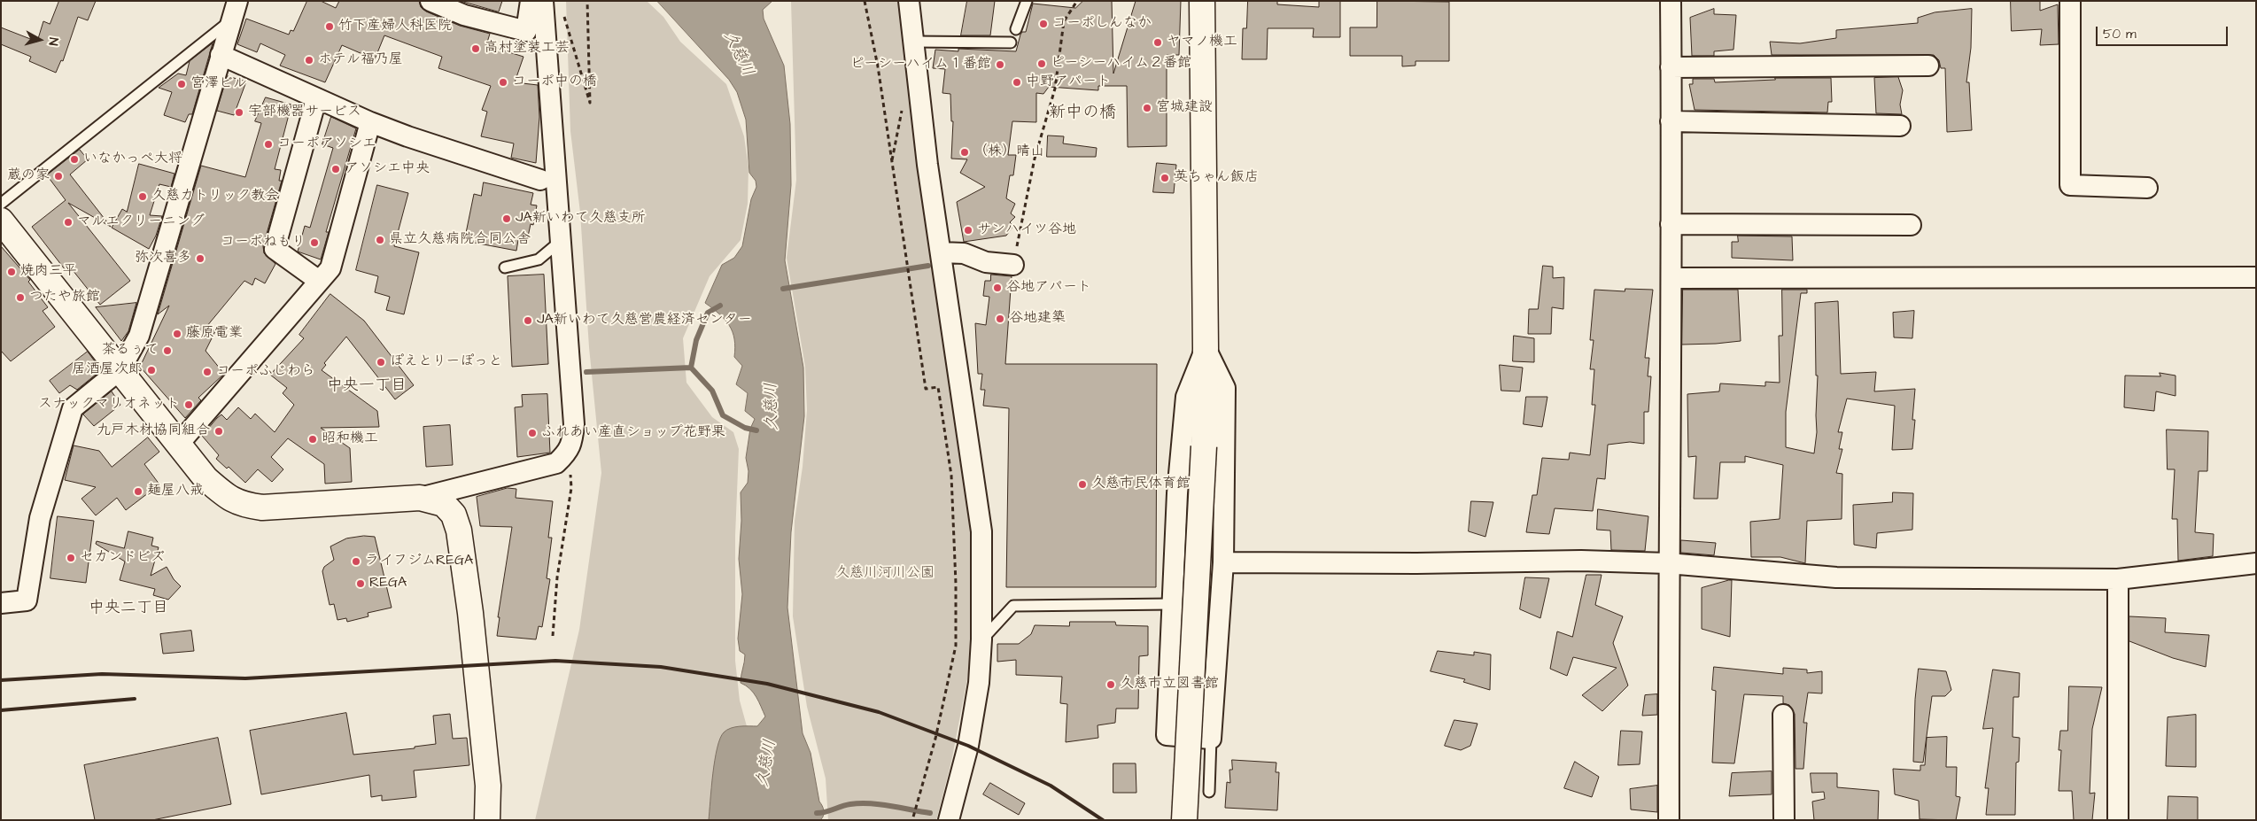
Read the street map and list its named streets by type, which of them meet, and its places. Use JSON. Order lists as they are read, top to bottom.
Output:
{
  "districts": ["新中の橋", "中央一丁目", "中央二丁目"],
  "water": ["久慈川"],
  "parks": ["久慈川河川公園"],
  "places": [
    "コーポしんなか",
    "竹下産婦人科医院",
    "ヤマノ機工",
    "高村塗装工芸",
    "ホテル福乃屋",
    "ピーシーハイム２番館",
    "ピーシーハイム１番館",
    "コーポ中の橋",
    "中野アパート",
    "宮澤ビル",
    "宮城建設",
    "宇部機器サービス",
    "コーポアソシエ",
    "（株）晴山",
    "いなかっぺ大将",
    "アソシエ中央",
    "蔵の家",
    "英ちゃん飯店",
    "久慈カトリック教会",
    "JA新いわて久慈支所",
    "マルエクリーニング",
    "サンハイツ谷地",
    "県立久慈病院合同公舎",
    "コーポねもり",
    "弥次喜多",
    "焼肉三平",
    "谷地アパート",
    "つたや旅館",
    "谷地建築",
    "JA新いわて久慈営農経済センター",
    "藤原電業",
    "茶るぅて",
    "ぽえとりーぽっと",
    "居酒屋次郎",
    "コーポふじわら",
    "スナックマリオネット",
    "九戸木材協同組合",
    "ふれあい産直ショップ花野果",
    "昭和機工",
    "久慈市民体育館",
    "麺屋八戒",
    "セカンドビズ",
    "ライフジムREGA",
    "REGA",
    "久慈市立図書館"
  ],
  "scale_bar": "50 m",
  "north": "right"
}
